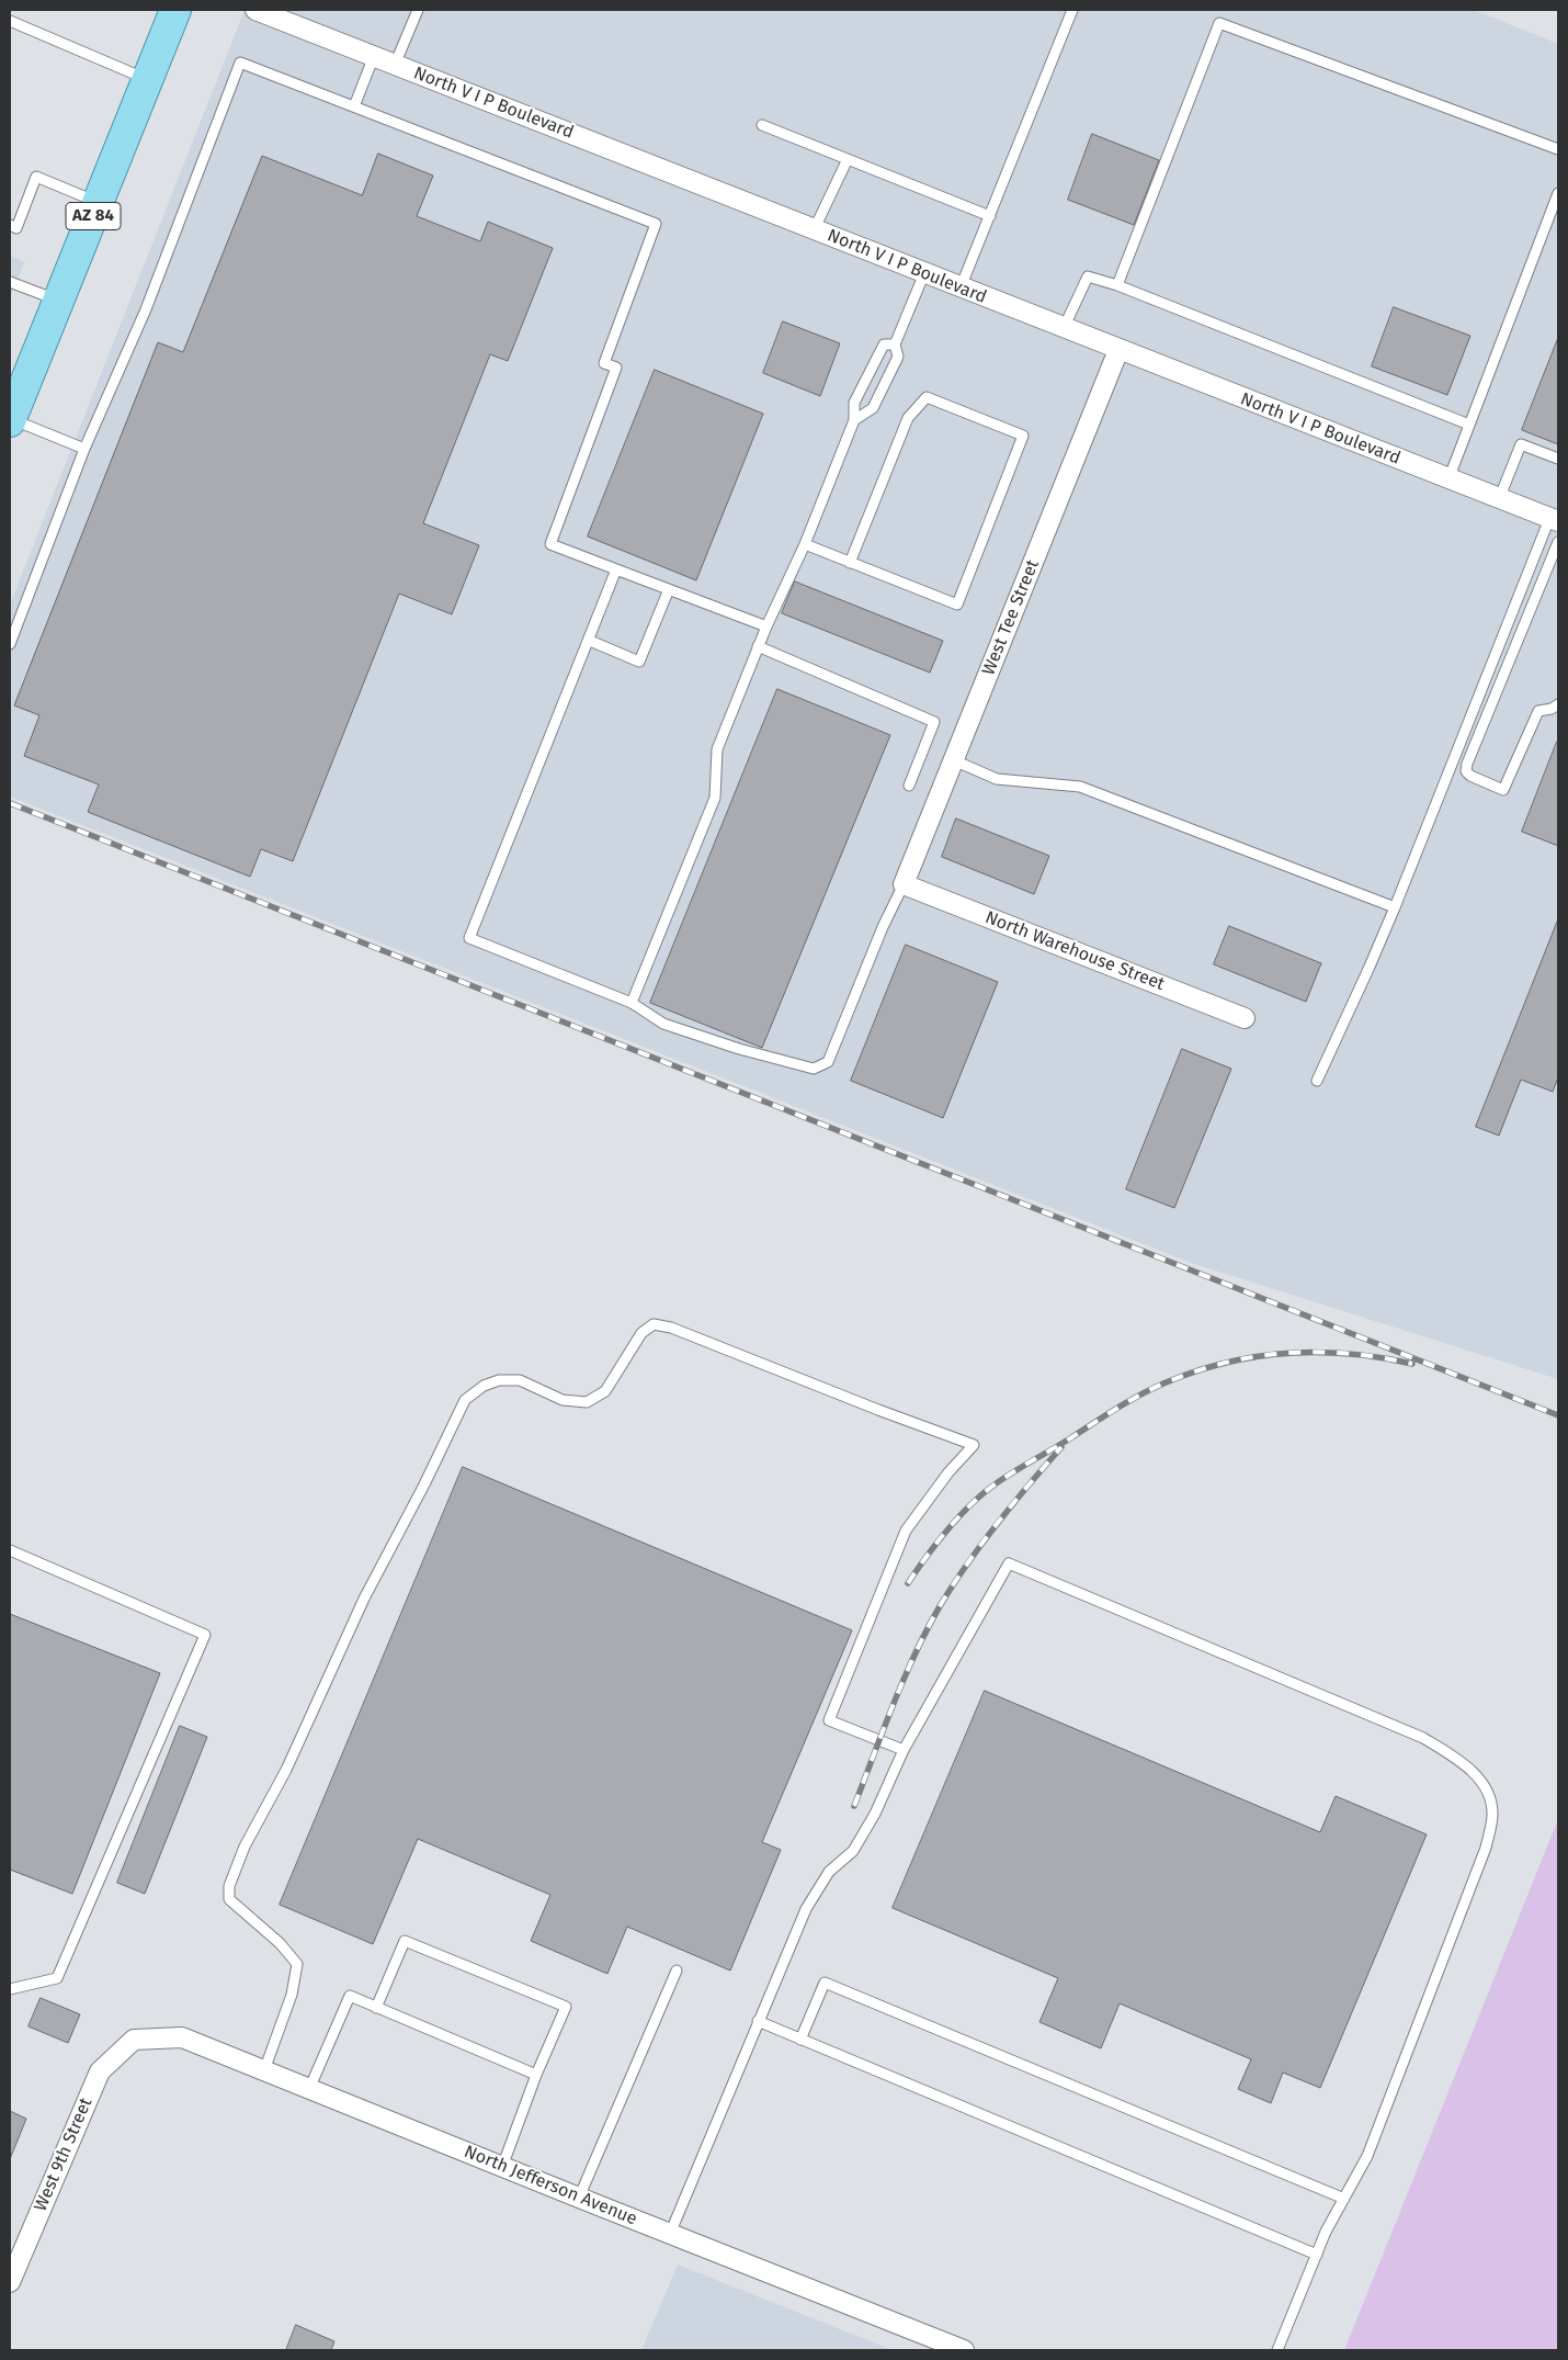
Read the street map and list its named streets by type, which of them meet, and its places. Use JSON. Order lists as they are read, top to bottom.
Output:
{
  "streets": {
    "main road": ["AZ 84"],
    "street": [
      "North V I P Boulevard",
      "West Tee Street",
      "North Warehouse Street",
      "West 9th Street",
      "North Jefferson Avenue"
    ]
  },
  "crossings": [
    ["North V I P Boulevard", "West Tee Street"],
    ["West Tee Street", "North Warehouse Street"],
    ["West 9th Street", "North Jefferson Avenue"]
  ]
}
